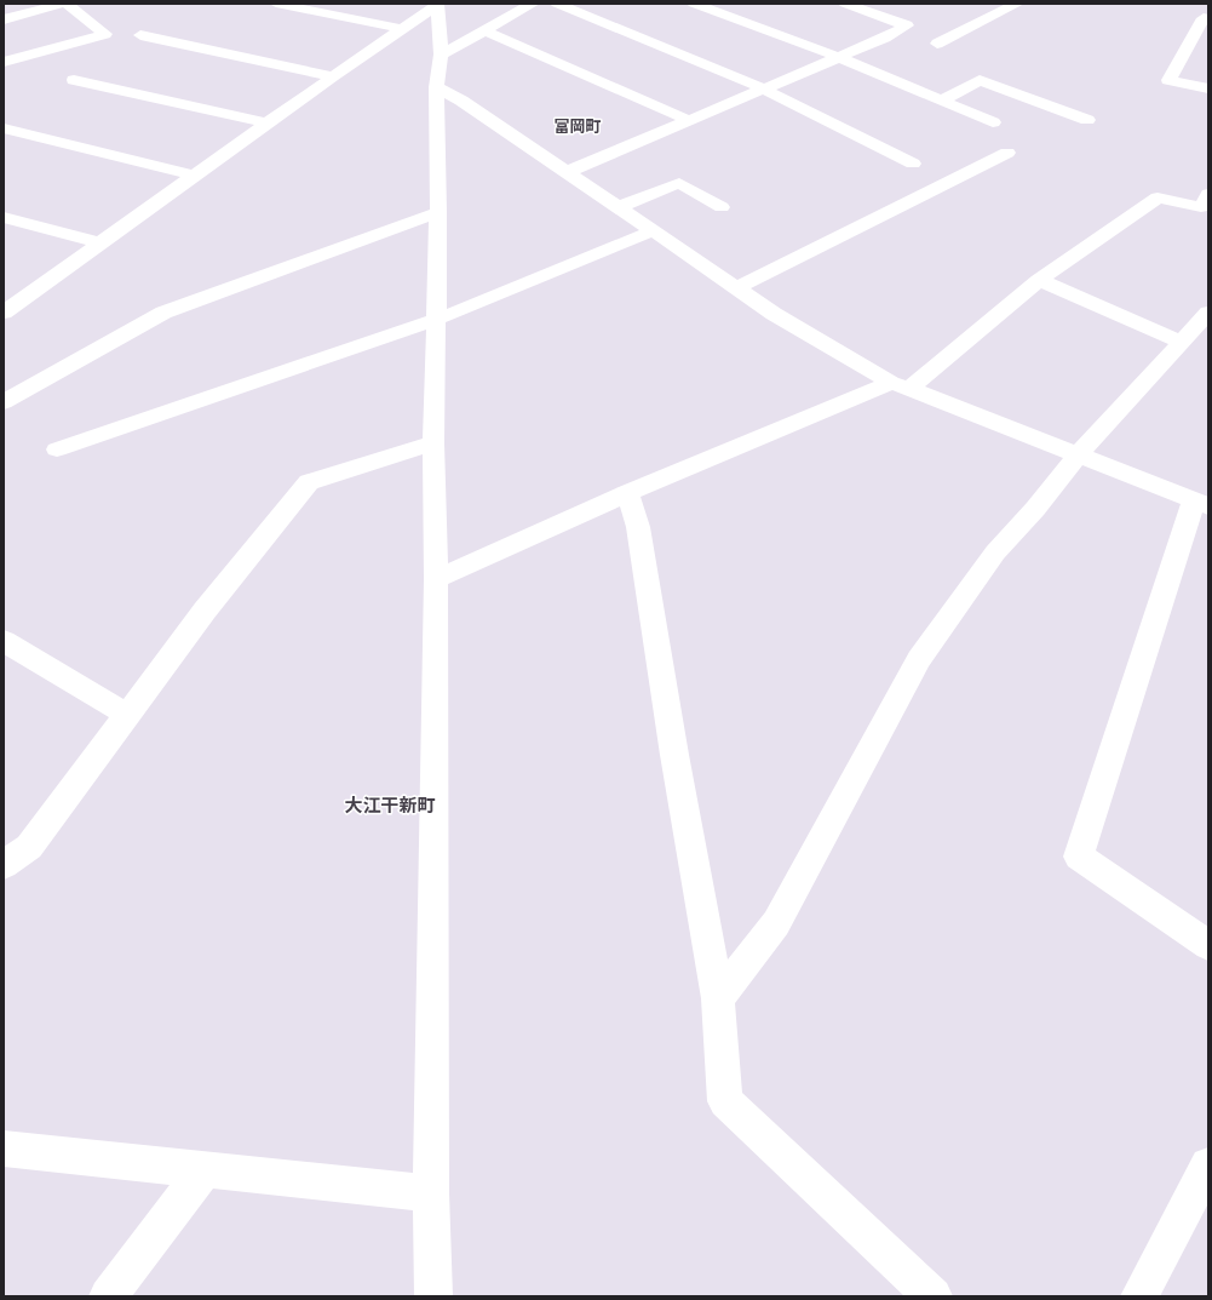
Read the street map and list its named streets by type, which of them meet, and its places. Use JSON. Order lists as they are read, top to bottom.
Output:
{
  "districts": ["富岡町", "大江干新町"]
}
